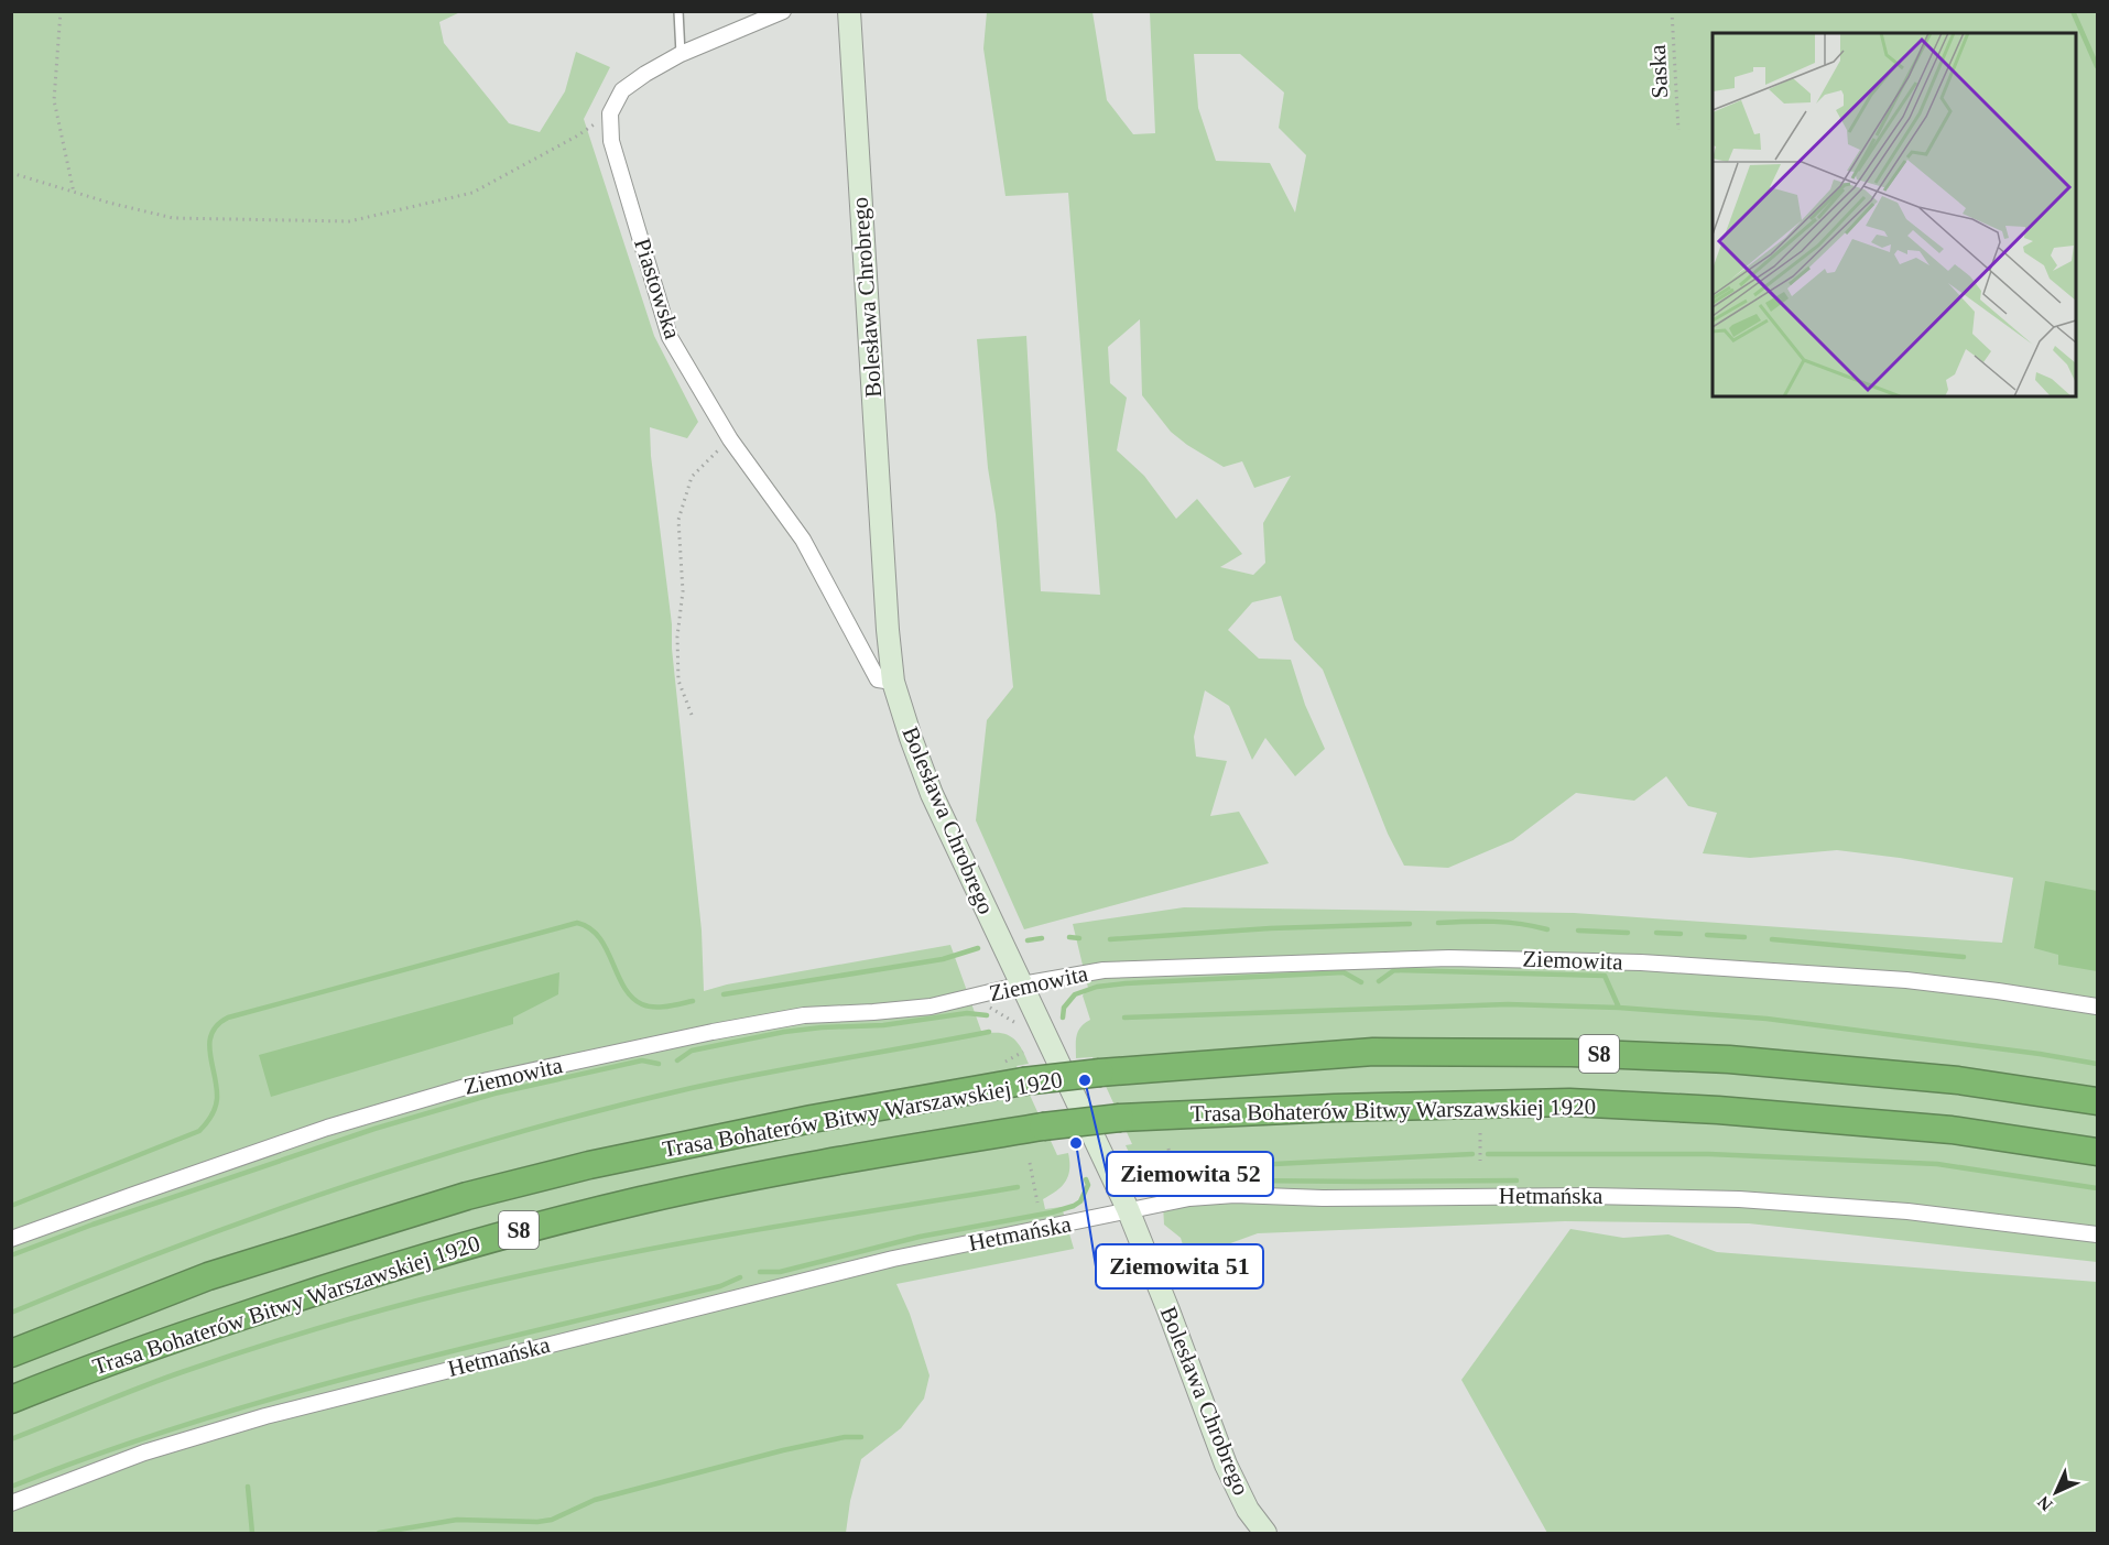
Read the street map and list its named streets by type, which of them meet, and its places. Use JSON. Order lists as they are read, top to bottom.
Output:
{
  "streets": {
    "highway": ["S8", "Trasa Bohaterów Bitwy Warszawskiej 1920"],
    "street": [
      "Piastowska",
      "Bolesława Chrobrego",
      "Ziemowita",
      "Hetmańska"
    ],
    "path": ["Saska"]
  },
  "crossings": [
    ["Piastowska", "Bolesława Chrobrego"],
    ["Bolesława Chrobrego", "Ziemowita"],
    ["Bolesława Chrobrego", "Hetmańska"]
  ],
  "places": ["Ziemowita 52", "Ziemowita 51"],
  "north": "bottom left"
}
